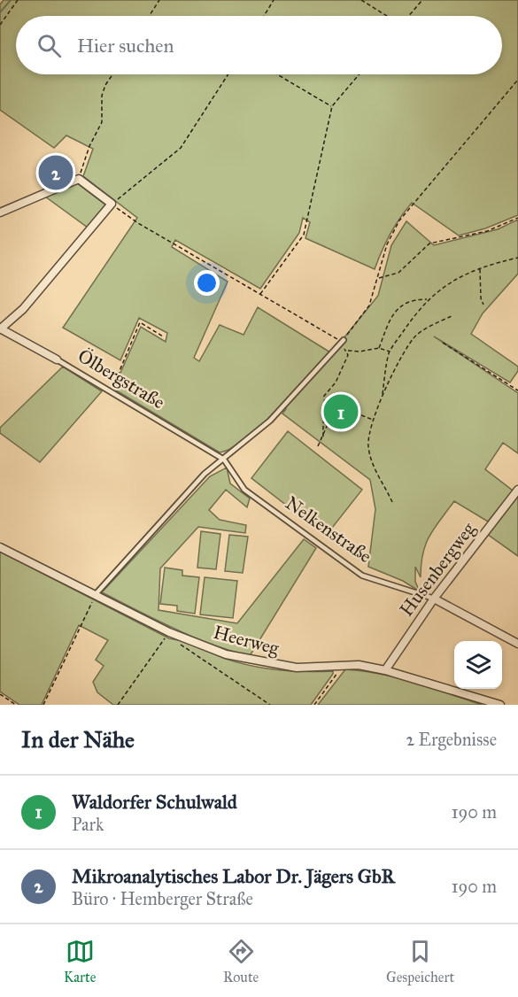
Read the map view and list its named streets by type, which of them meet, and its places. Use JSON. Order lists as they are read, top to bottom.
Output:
{
  "streets": {
    "street": [
      "Ölbergstraße",
      "Nelkenstraße",
      "Husenbergweg",
      "Heerweg"
    ]
  },
  "crossings": [
    ["Ölbergstraße", "Nelkenstraße"],
    ["Nelkenstraße", "Husenbergweg"],
    ["Husenbergweg", "Heerweg"]
  ],
  "page": {
    "search": "Hier suchen",
    "pins": ["2", "1"],
    "heading": ["In der Nähe", "2 Ergebnisse"],
    "list": [
      {
        "mark": "1",
        "name": "Waldorfer Schulwald",
        "note": "Park",
        "value": "190 m"
      },
      {
        "mark": "2",
        "name": "Mikroanalytisches Labor Dr. Jägers GbR",
        "note": "Büro · Hemberger Straße",
        "value": "190 m"
      }
    ],
    "nav": ["Karte", "Route", "Gespeichert"]
  }
}
